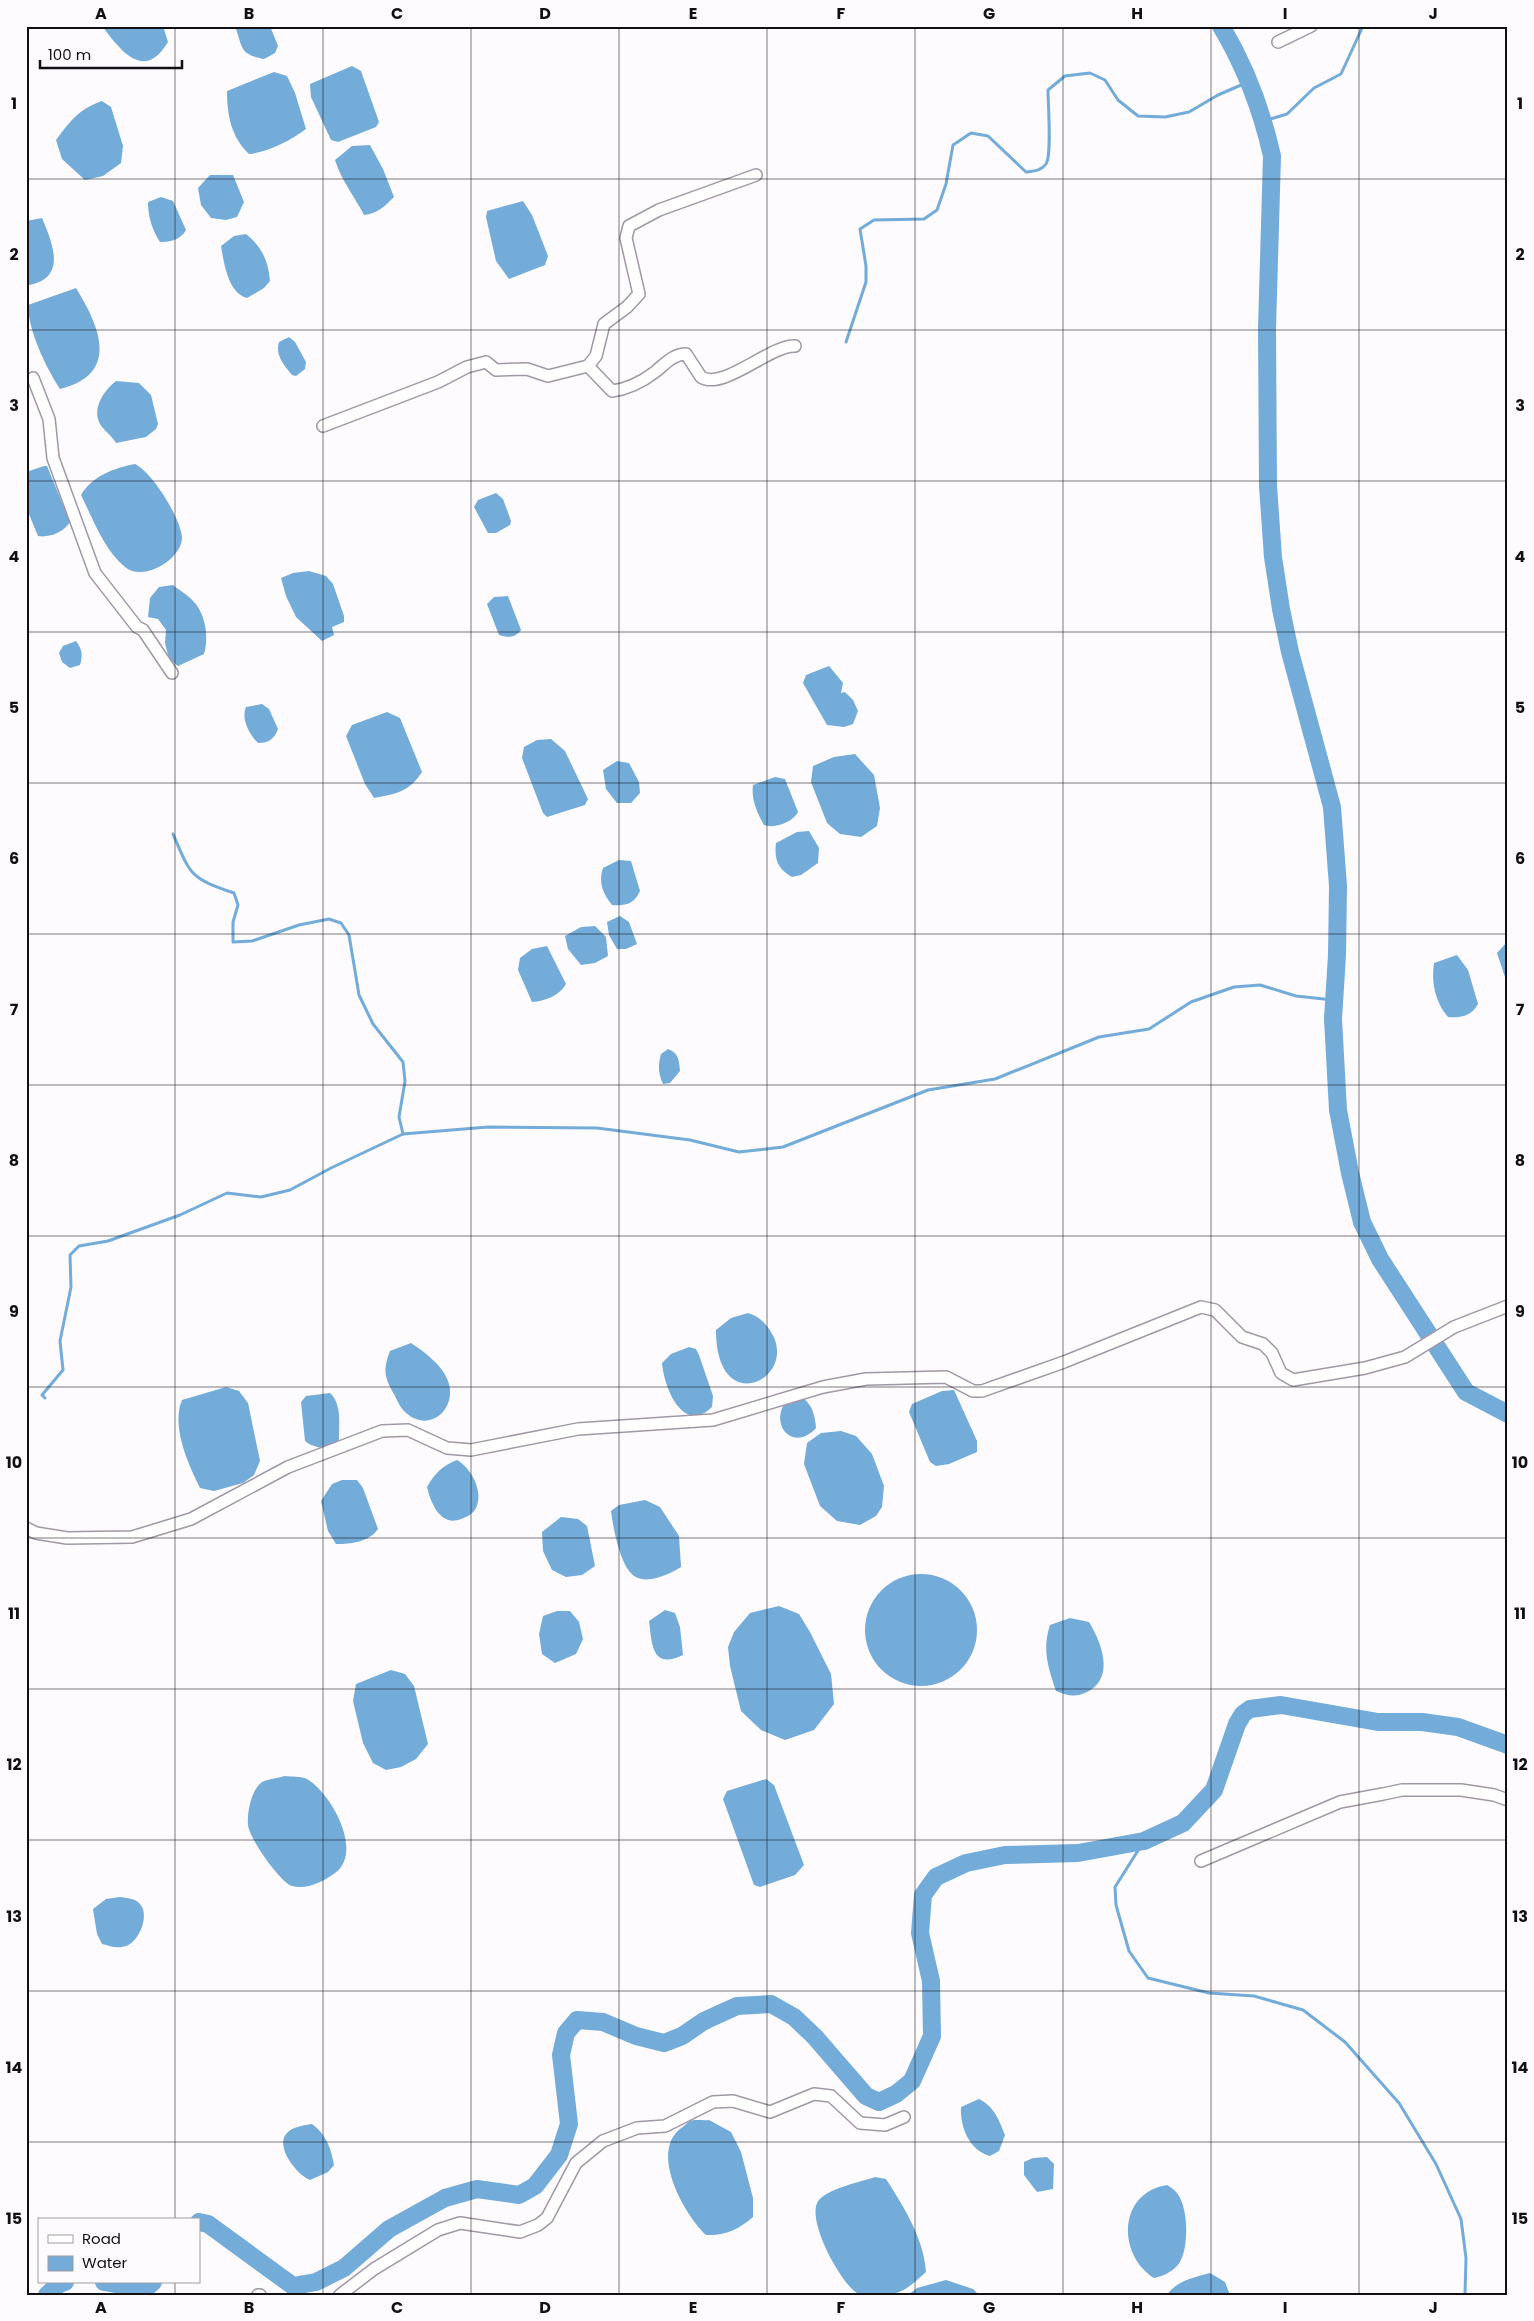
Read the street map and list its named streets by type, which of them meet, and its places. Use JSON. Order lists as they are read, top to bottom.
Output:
{
  "legend": ["Road", "Water"],
  "scale_bar": "100 m",
  "grid": {
    "columns": [
      "A",
      "B",
      "C",
      "D",
      "E",
      "F",
      "G",
      "H",
      "I",
      "J"
    ],
    "rows": [
      "1",
      "2",
      "3",
      "4",
      "5",
      "6",
      "7",
      "8",
      "9",
      "10",
      "11",
      "12",
      "13",
      "14",
      "15"
    ]
  }
}
